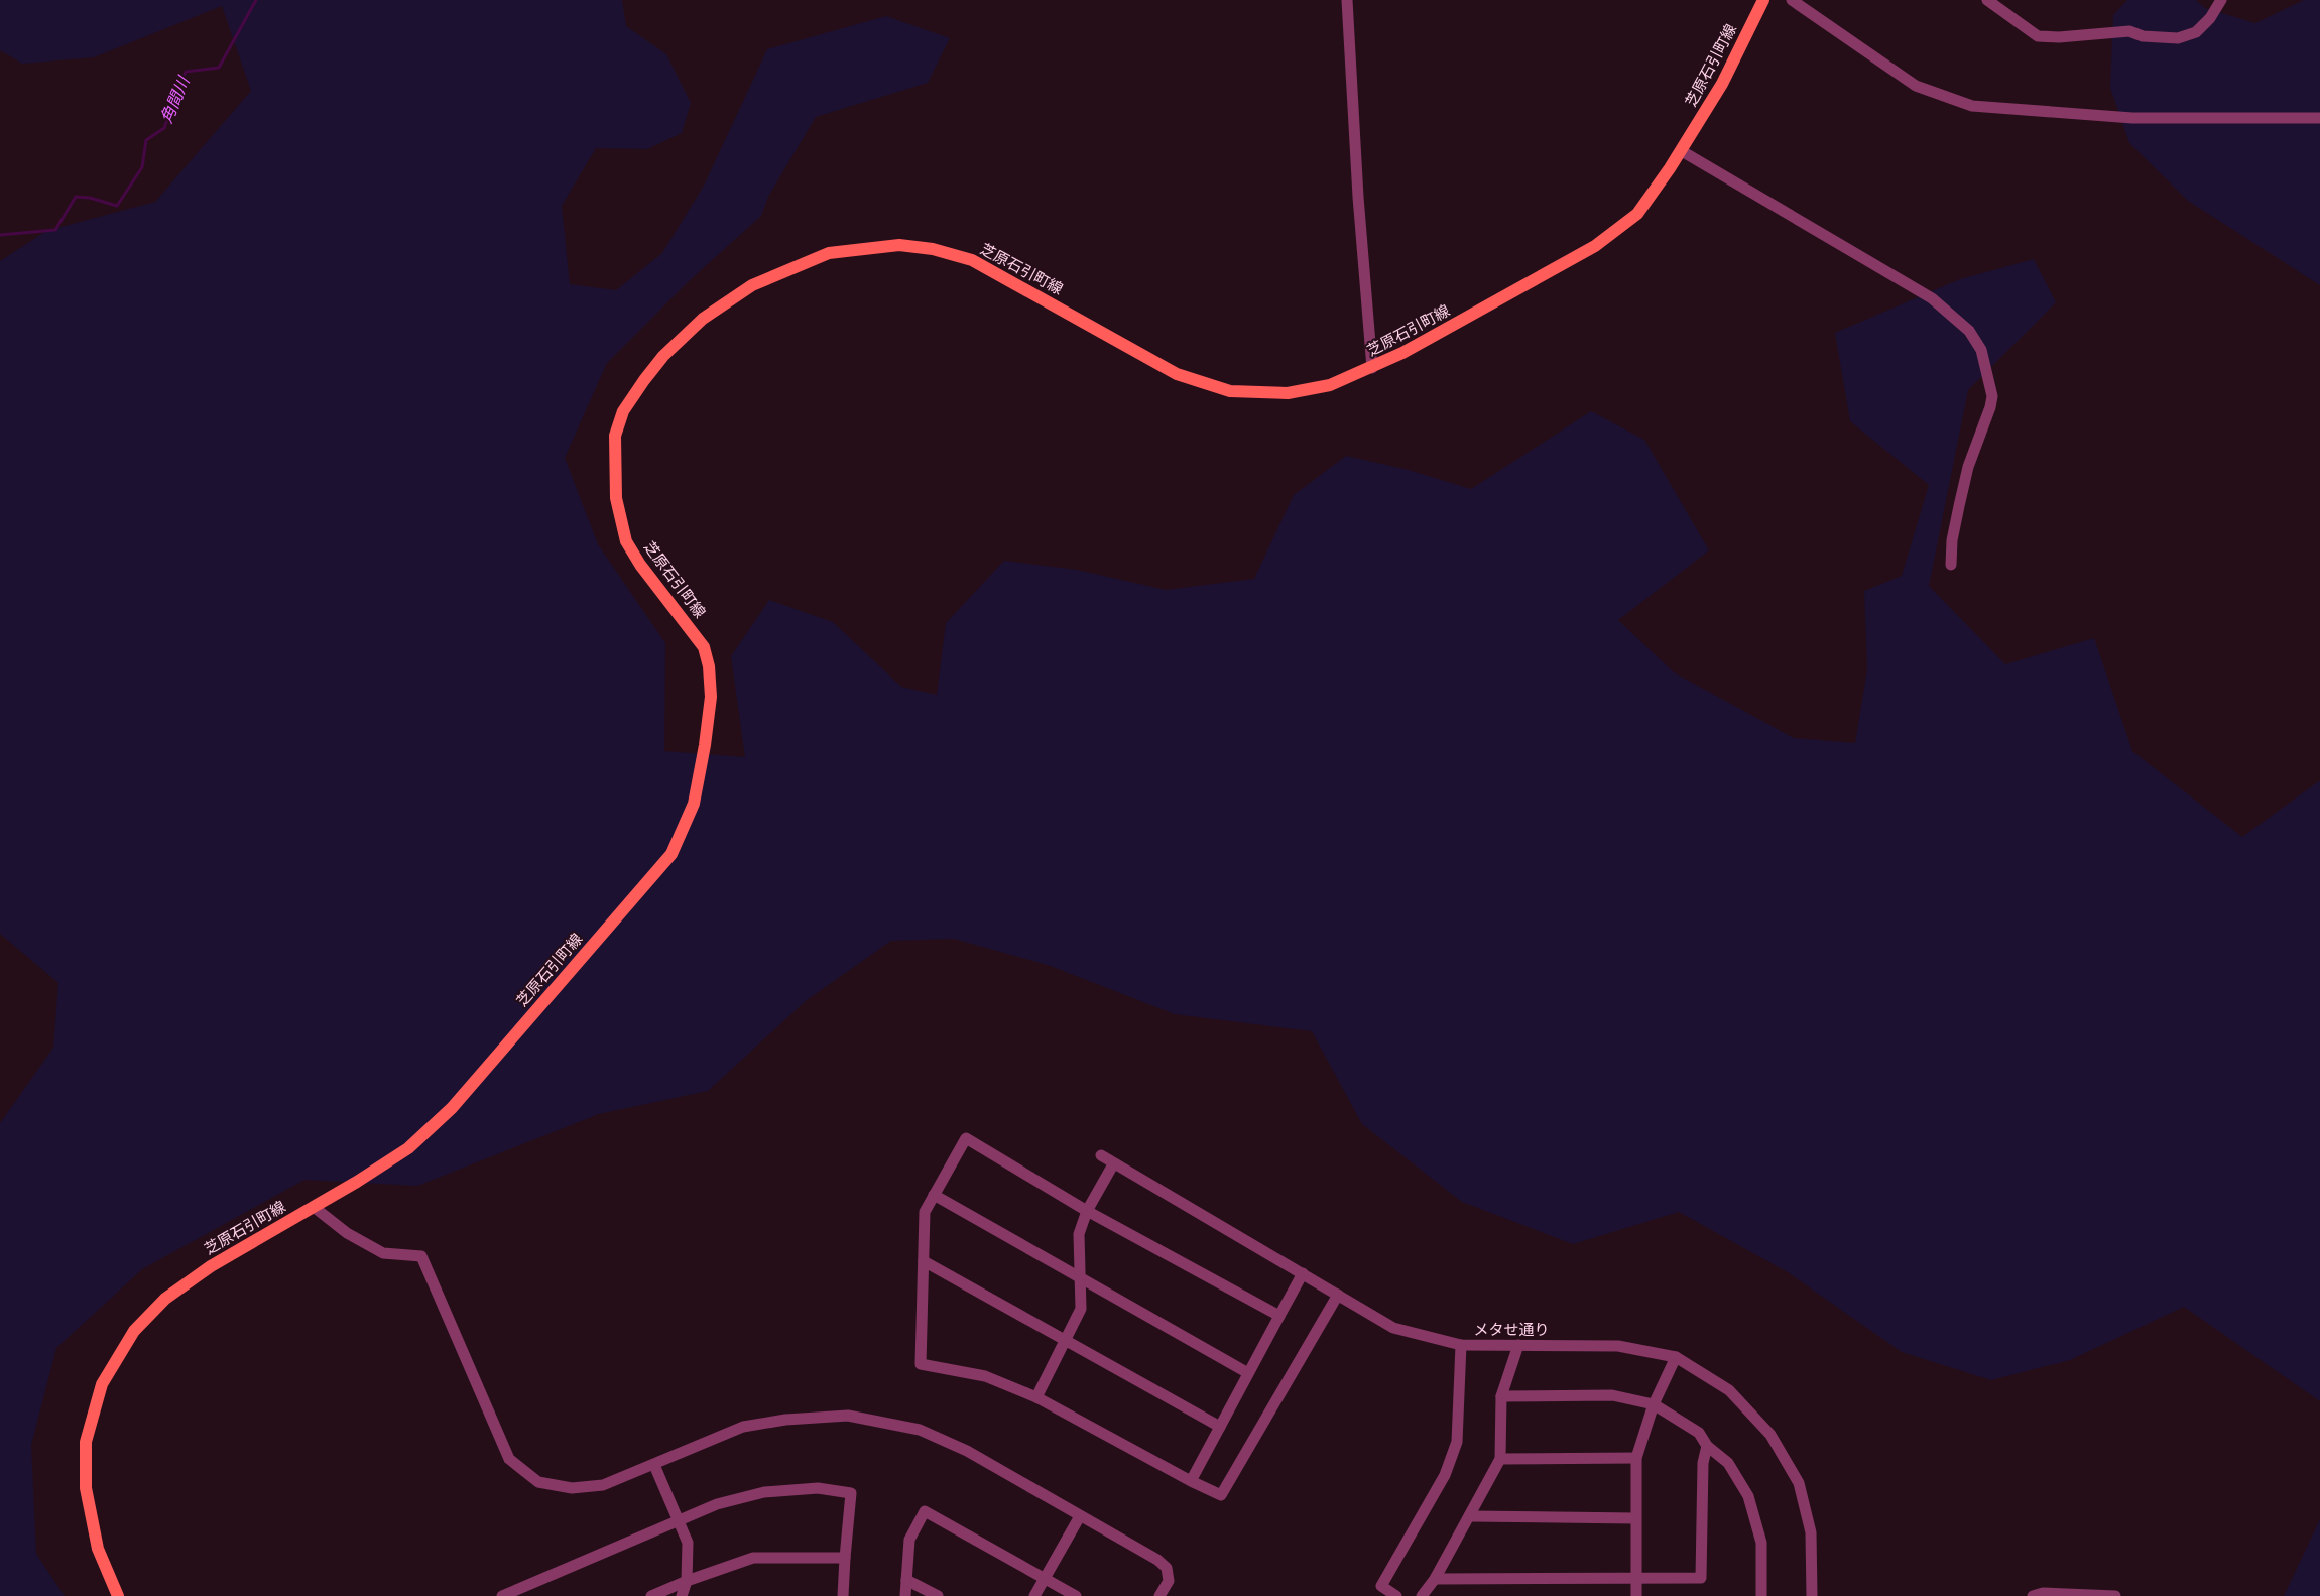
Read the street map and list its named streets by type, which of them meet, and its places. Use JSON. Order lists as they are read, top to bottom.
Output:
{
  "streets": {
    "main road": ["芝原石引町線"],
    "street": ["メタせ通り"]
  },
  "water": ["角間川"]
}
